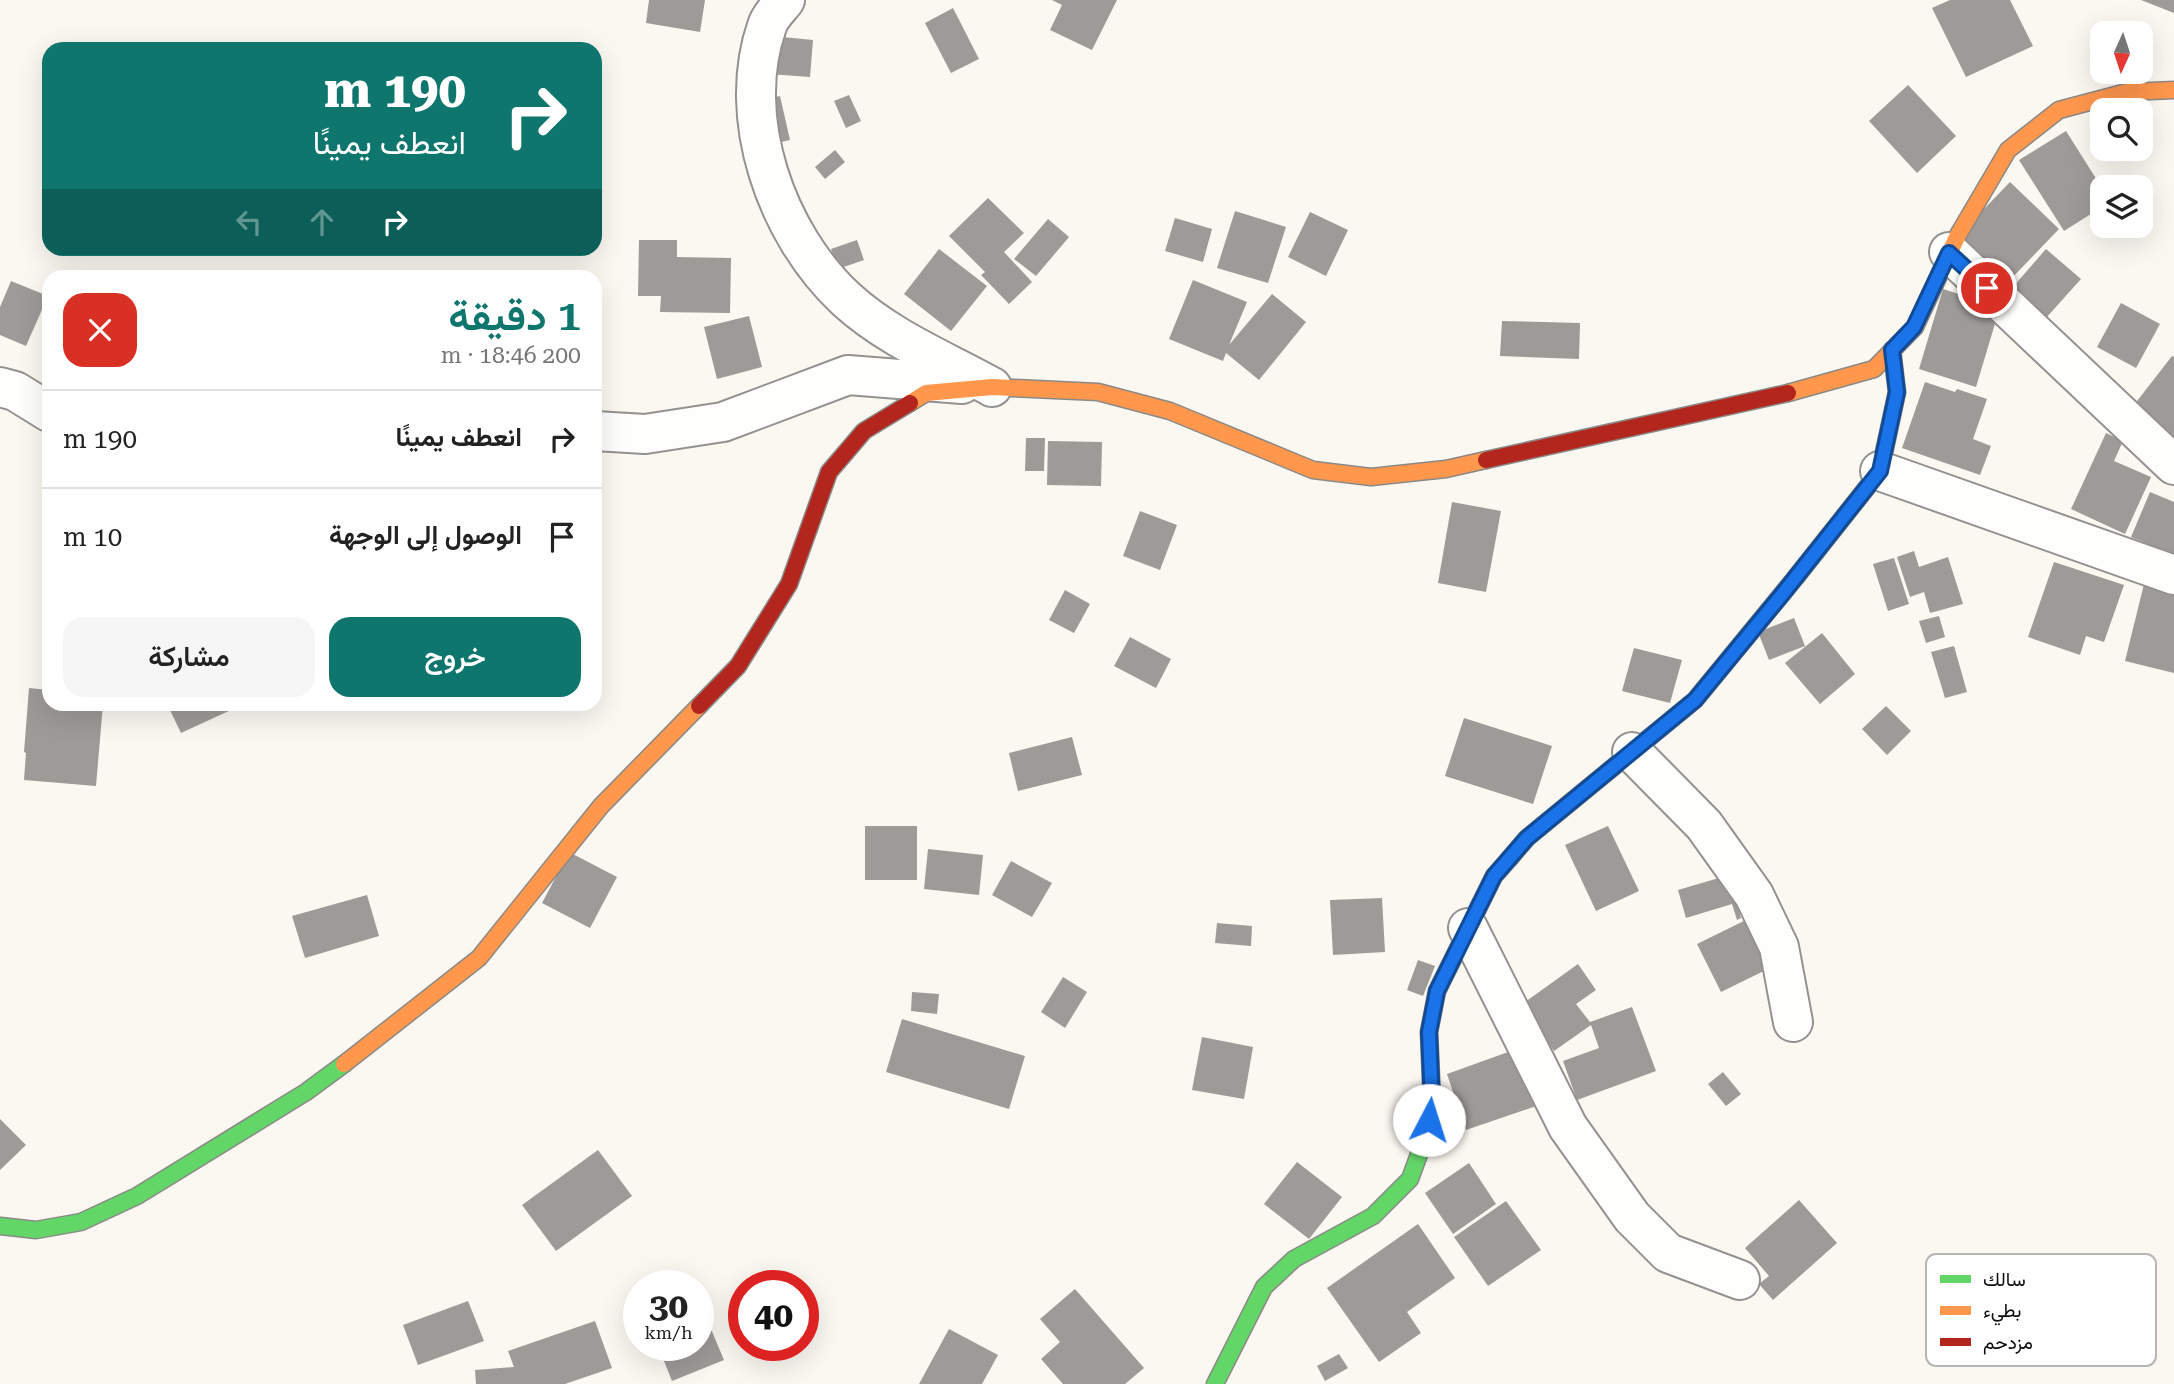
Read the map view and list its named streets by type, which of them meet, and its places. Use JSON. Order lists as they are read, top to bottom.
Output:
{
  "legend": ["سالك", "بطيء", "مزدحم"],
  "north": "bottom",
  "page": {
    "turn": ["190 m", "انعطف يمينًا"],
    "heading": ["1 دقيقة", "200 m · 18:46"],
    "list": [
      {
        "name": "انعطف يمينًا",
        "value": "190 m"
      },
      {
        "name": "الوصول إلى الوجهة",
        "value": "10 m"
      }
    ],
    "buttons": ["خروج", "مشاركة"],
    "speed": "30 km/h",
    "limit": "40"
  }
}
